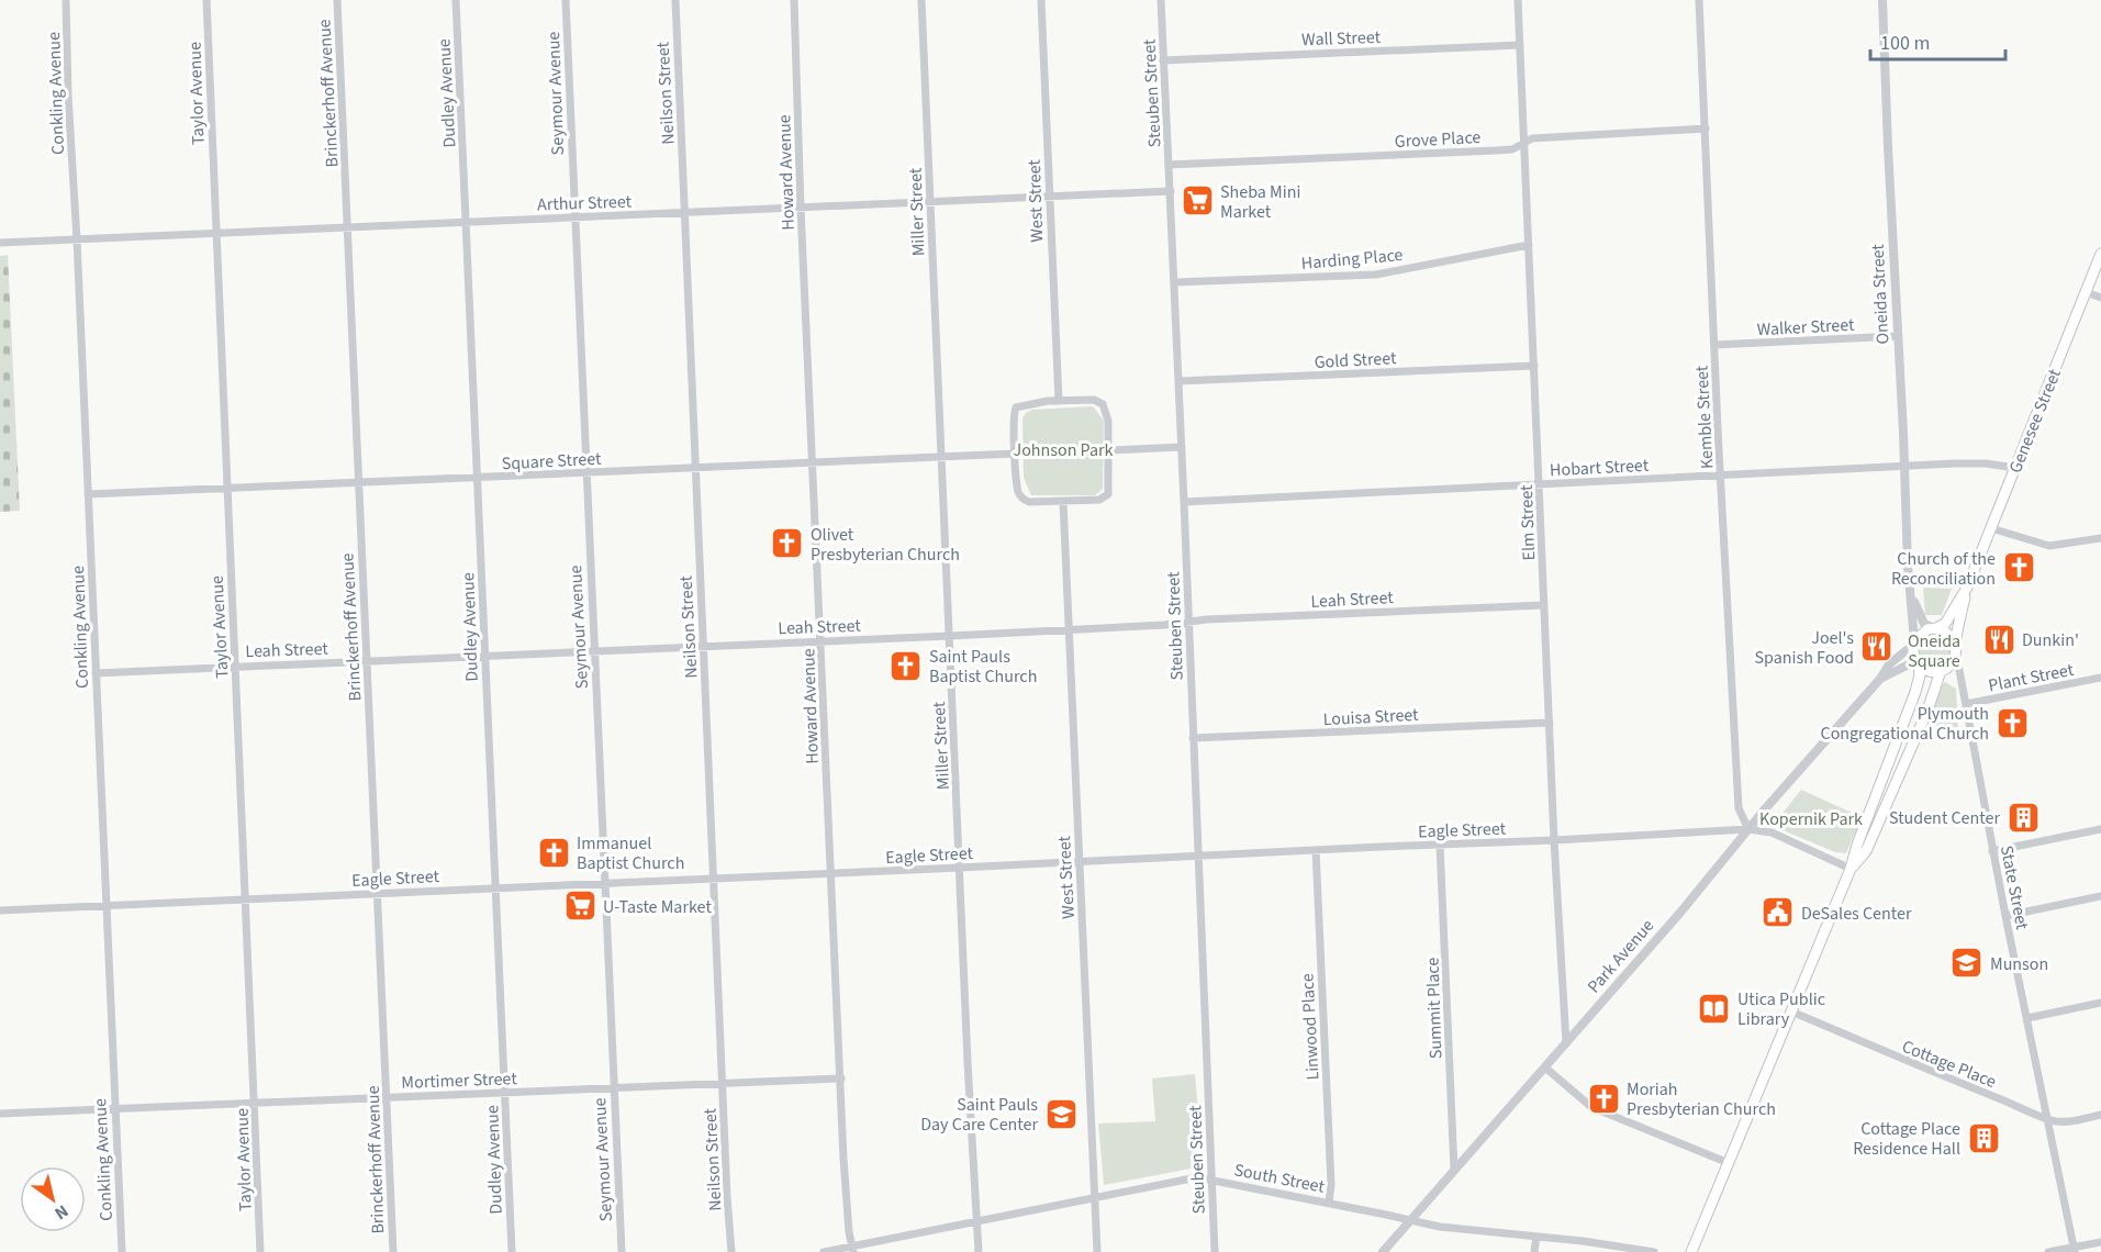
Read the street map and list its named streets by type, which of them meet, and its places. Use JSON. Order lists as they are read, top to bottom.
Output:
{
  "streets": {
    "main road": ["Genesee Street"],
    "street": [
      "Wall Street",
      "Conkling Avenue",
      "Taylor Avenue",
      "Brinckerhoff Avenue",
      "Dudley Avenue",
      "Seymour Avenue",
      "Neilson Street",
      "Steuben Street",
      "Grove Place",
      "Howard Avenue",
      "West Street",
      "Arthur Street",
      "Miller Street",
      "Harding Place",
      "Oneida Street",
      "Walker Street",
      "Gold Street",
      "Kemble Street",
      "Square Street",
      "Hobart Street",
      "Elm Street",
      "Leah Street",
      "Plant Street",
      "Louisa Street",
      "Eagle Street",
      "State Street",
      "Park Avenue",
      "Summit Place",
      "Linwood Place",
      "Cottage Place",
      "Mortimer Street",
      "South Street"
    ]
  },
  "crossings": [
    ["Wall Street", "Steuben Street"],
    ["Wall Street", "Elm Street"],
    ["Conkling Avenue", "Arthur Street"],
    ["Conkling Avenue", "Square Street"],
    ["Conkling Avenue", "Leah Street"],
    ["Conkling Avenue", "Eagle Street"],
    ["Conkling Avenue", "Mortimer Street"],
    ["Taylor Avenue", "Arthur Street"],
    ["Taylor Avenue", "Square Street"],
    ["Taylor Avenue", "Leah Street"],
    ["Taylor Avenue", "Eagle Street"],
    ["Taylor Avenue", "Mortimer Street"],
    ["Brinckerhoff Avenue", "Arthur Street"],
    ["Brinckerhoff Avenue", "Square Street"],
    ["Brinckerhoff Avenue", "Leah Street"],
    ["Brinckerhoff Avenue", "Eagle Street"],
    ["Brinckerhoff Avenue", "Mortimer Street"],
    ["Dudley Avenue", "Arthur Street"],
    ["Dudley Avenue", "Square Street"],
    ["Dudley Avenue", "Leah Street"],
    ["Dudley Avenue", "Eagle Street"],
    ["Dudley Avenue", "Mortimer Street"],
    ["Seymour Avenue", "Arthur Street"],
    ["Seymour Avenue", "Square Street"],
    ["Seymour Avenue", "Leah Street"],
    ["Seymour Avenue", "Eagle Street"],
    ["Seymour Avenue", "Mortimer Street"],
    ["Neilson Street", "Arthur Street"],
    ["Neilson Street", "Square Street"],
    ["Neilson Street", "Leah Street"],
    ["Neilson Street", "Eagle Street"],
    ["Neilson Street", "Mortimer Street"],
    ["Steuben Street", "Grove Place"],
    ["Steuben Street", "Arthur Street"],
    ["Steuben Street", "Harding Place"],
    ["Steuben Street", "Gold Street"],
    ["Steuben Street", "Hobart Street"],
    ["Steuben Street", "Leah Street"],
    ["Steuben Street", "Louisa Street"],
    ["Steuben Street", "Eagle Street"],
    ["Steuben Street", "South Street"],
    ["Grove Place", "Kemble Street"],
    ["Grove Place", "Elm Street"],
    ["Howard Avenue", "Arthur Street"],
    ["Howard Avenue", "Square Street"],
    ["Howard Avenue", "Leah Street"],
    ["Howard Avenue", "Eagle Street"],
    ["Howard Avenue", "Mortimer Street"],
    ["Howard Avenue", "South Street"],
    ["West Street", "Arthur Street"],
    ["West Street", "Square Street"],
    ["West Street", "Leah Street"],
    ["West Street", "Eagle Street"],
    ["West Street", "South Street"],
    ["Arthur Street", "Miller Street"],
    ["Miller Street", "Square Street"],
    ["Miller Street", "Leah Street"],
    ["Miller Street", "Eagle Street"],
    ["Miller Street", "South Street"],
    ["Harding Place", "Elm Street"],
    ["Oneida Street", "Walker Street"],
    ["Oneida Street", "Genesee Street"],
    ["Oneida Street", "Hobart Street"],
    ["Oneida Street", "State Street"],
    ["Oneida Street", "Park Avenue"],
    ["Walker Street", "Kemble Street"],
    ["Gold Street", "Elm Street"],
    ["Kemble Street", "Hobart Street"],
    ["Kemble Street", "Eagle Street"],
    ["Kemble Street", "Park Avenue"],
    ["Genesee Street", "Hobart Street"],
    ["Genesee Street", "State Street"],
    ["Genesee Street", "Park Avenue"],
    ["Hobart Street", "Elm Street"],
    ["Elm Street", "Leah Street"],
    ["Elm Street", "Louisa Street"],
    ["Elm Street", "Eagle Street"],
    ["Elm Street", "Park Avenue"],
    ["Plant Street", "State Street"],
    ["Eagle Street", "Park Avenue"],
    ["Eagle Street", "Summit Place"],
    ["Eagle Street", "Linwood Place"],
    ["State Street", "Park Avenue"],
    ["State Street", "Cottage Place"],
    ["Park Avenue", "Summit Place"],
    ["Park Avenue", "South Street"],
    ["Linwood Place", "South Street"]
  ],
  "parks": ["Johnson Park", "Oneida Square", "Kopernik Park"],
  "places": {
    "supermarket": ["Sheba Mini Market", "U-Taste Market"],
    "church": [
      "Olivet Presbyterian Church",
      "Church of the Reconciliation",
      "Saint Pauls Baptist Church",
      "Plymouth Congregational Church",
      "Immanuel Baptist Church",
      "Moriah Presbyterian Church"
    ],
    "restaurant": ["Dunkin'", "Joel's Spanish Food"],
    "building": ["Student Center", "Cottage Place Residence Hall"],
    "public building": ["DeSales Center"],
    "school or university": ["Munson", "Saint Pauls Day Care Center"],
    "library": ["Utica Public Library"]
  },
  "scale_bar": "100 m",
  "north": "bottom right"
}
